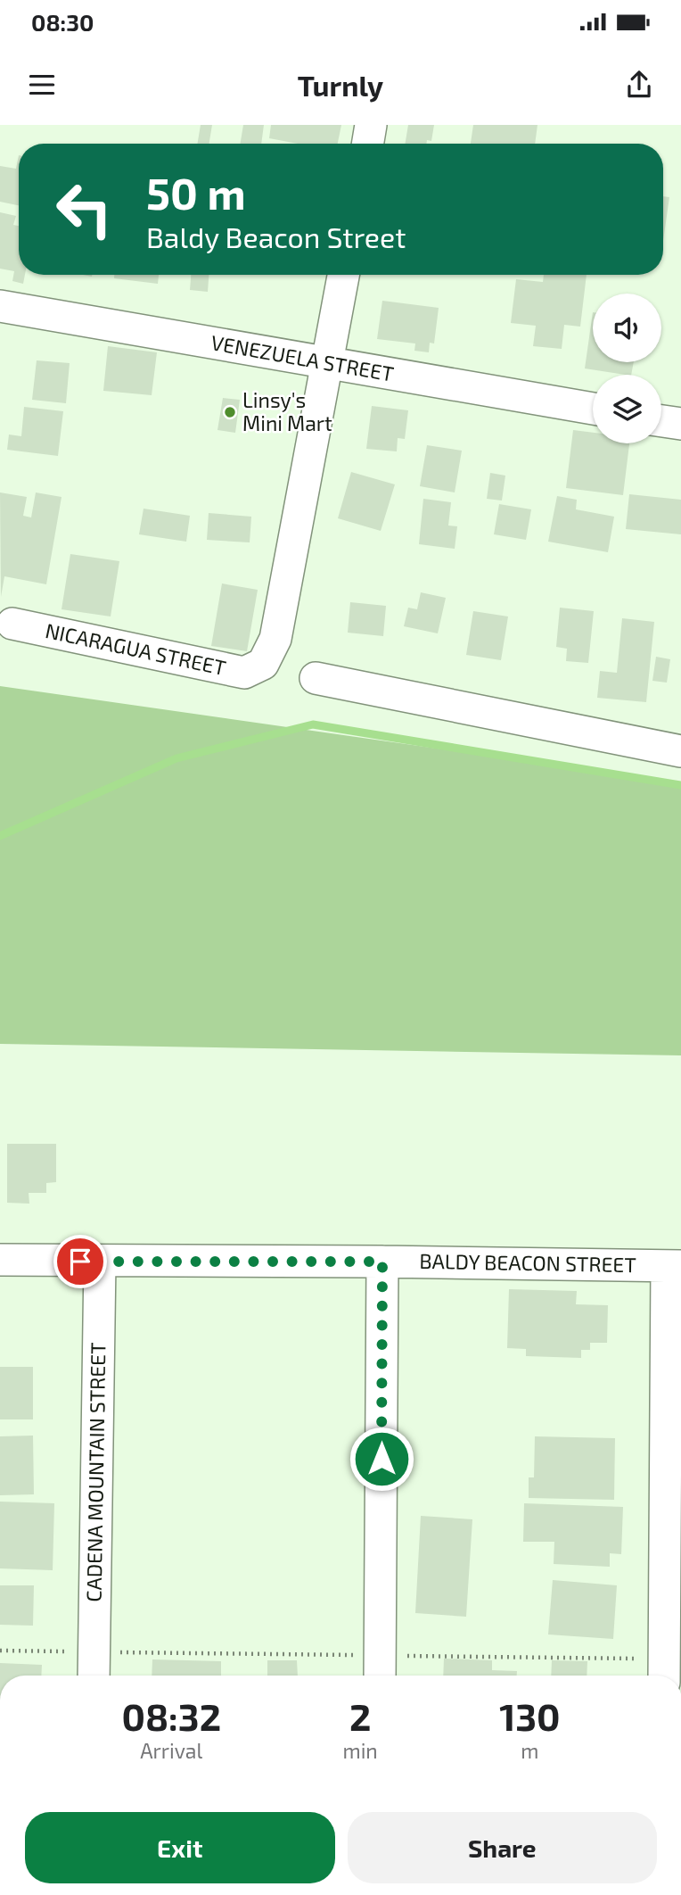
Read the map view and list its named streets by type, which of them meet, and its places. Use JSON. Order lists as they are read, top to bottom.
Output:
{
  "streets": {
    "street": [
      "VENEZUELA STREET",
      "NICARAGUA STREET",
      "BALDY BEACON STREET",
      "CADENA MOUNTAIN STREET"
    ]
  },
  "crossings": [
    ["VENEZUELA STREET", "NICARAGUA STREET"],
    ["BALDY BEACON STREET", "CADENA MOUNTAIN STREET"]
  ],
  "places": ["Linsy's Mini Mart"],
  "page": {
    "status": "08:30",
    "header": "Turnly",
    "turn": ["50 m", "Baldy Beacon Street"],
    "eta": [
      "08:32",
      "Arrival",
      "2",
      "min",
      "130",
      "m"
    ],
    "buttons": ["Exit", "Share"]
  }
}
